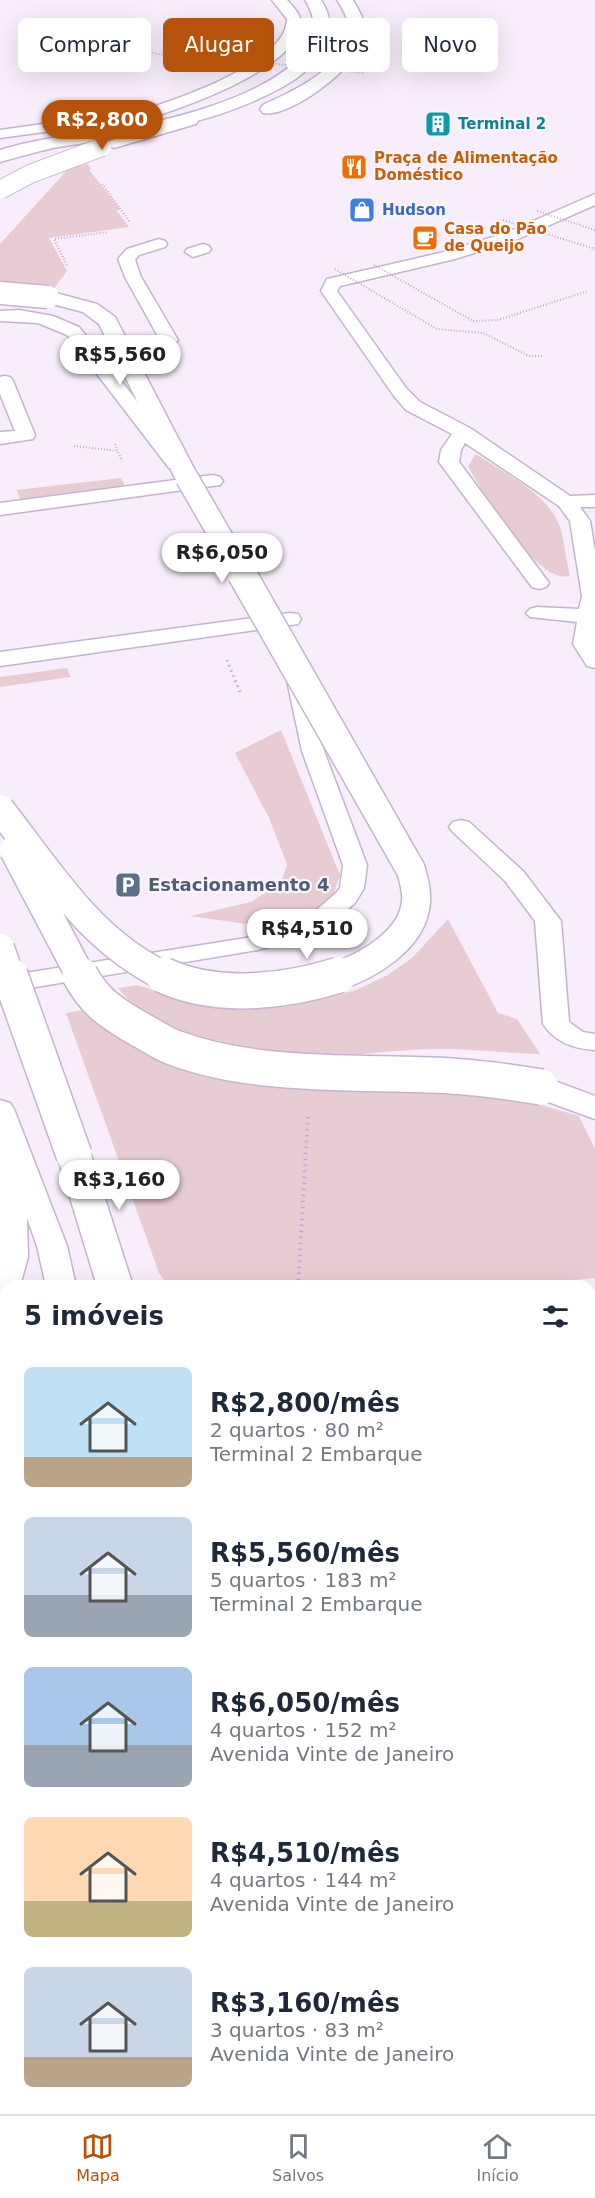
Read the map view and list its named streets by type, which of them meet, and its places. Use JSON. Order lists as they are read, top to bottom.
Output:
{
  "places": {
    "building": ["Terminal 2"],
    "restaurant": ["Praça de Alimentação Doméstico"],
    "shop": ["Hudson"],
    "cafe": ["Casa do Pão de Queijo"],
    "parking": ["Estacionamento 4"]
  },
  "page": {
    "chip": [
      "Comprar",
      "Alugar",
      "Filtros",
      "Novo"
    ],
    "price": [
      "R$2,800",
      "R$5,560",
      "R$6,050",
      "R$4,510",
      "R$3,160"
    ],
    "heading": "5 imóveis",
    "list": [
      {
        "name": "R$2,800/mês",
        "note": "2 quartos · 80 m² · Terminal 2 Embarque"
      },
      {
        "name": "R$5,560/mês",
        "note": "5 quartos · 183 m² · Terminal 2 Embarque"
      },
      {
        "name": "R$6,050/mês",
        "note": "4 quartos · 152 m² · Avenida Vinte de Janeiro"
      },
      {
        "name": "R$4,510/mês",
        "note": "4 quartos · 144 m² · Avenida Vinte de Janeiro"
      },
      {
        "name": "R$3,160/mês",
        "note": "3 quartos · 83 m² · Avenida Vinte de Janeiro"
      }
    ],
    "tabs": ["Mapa", "Salvos", "Início"]
  }
}
